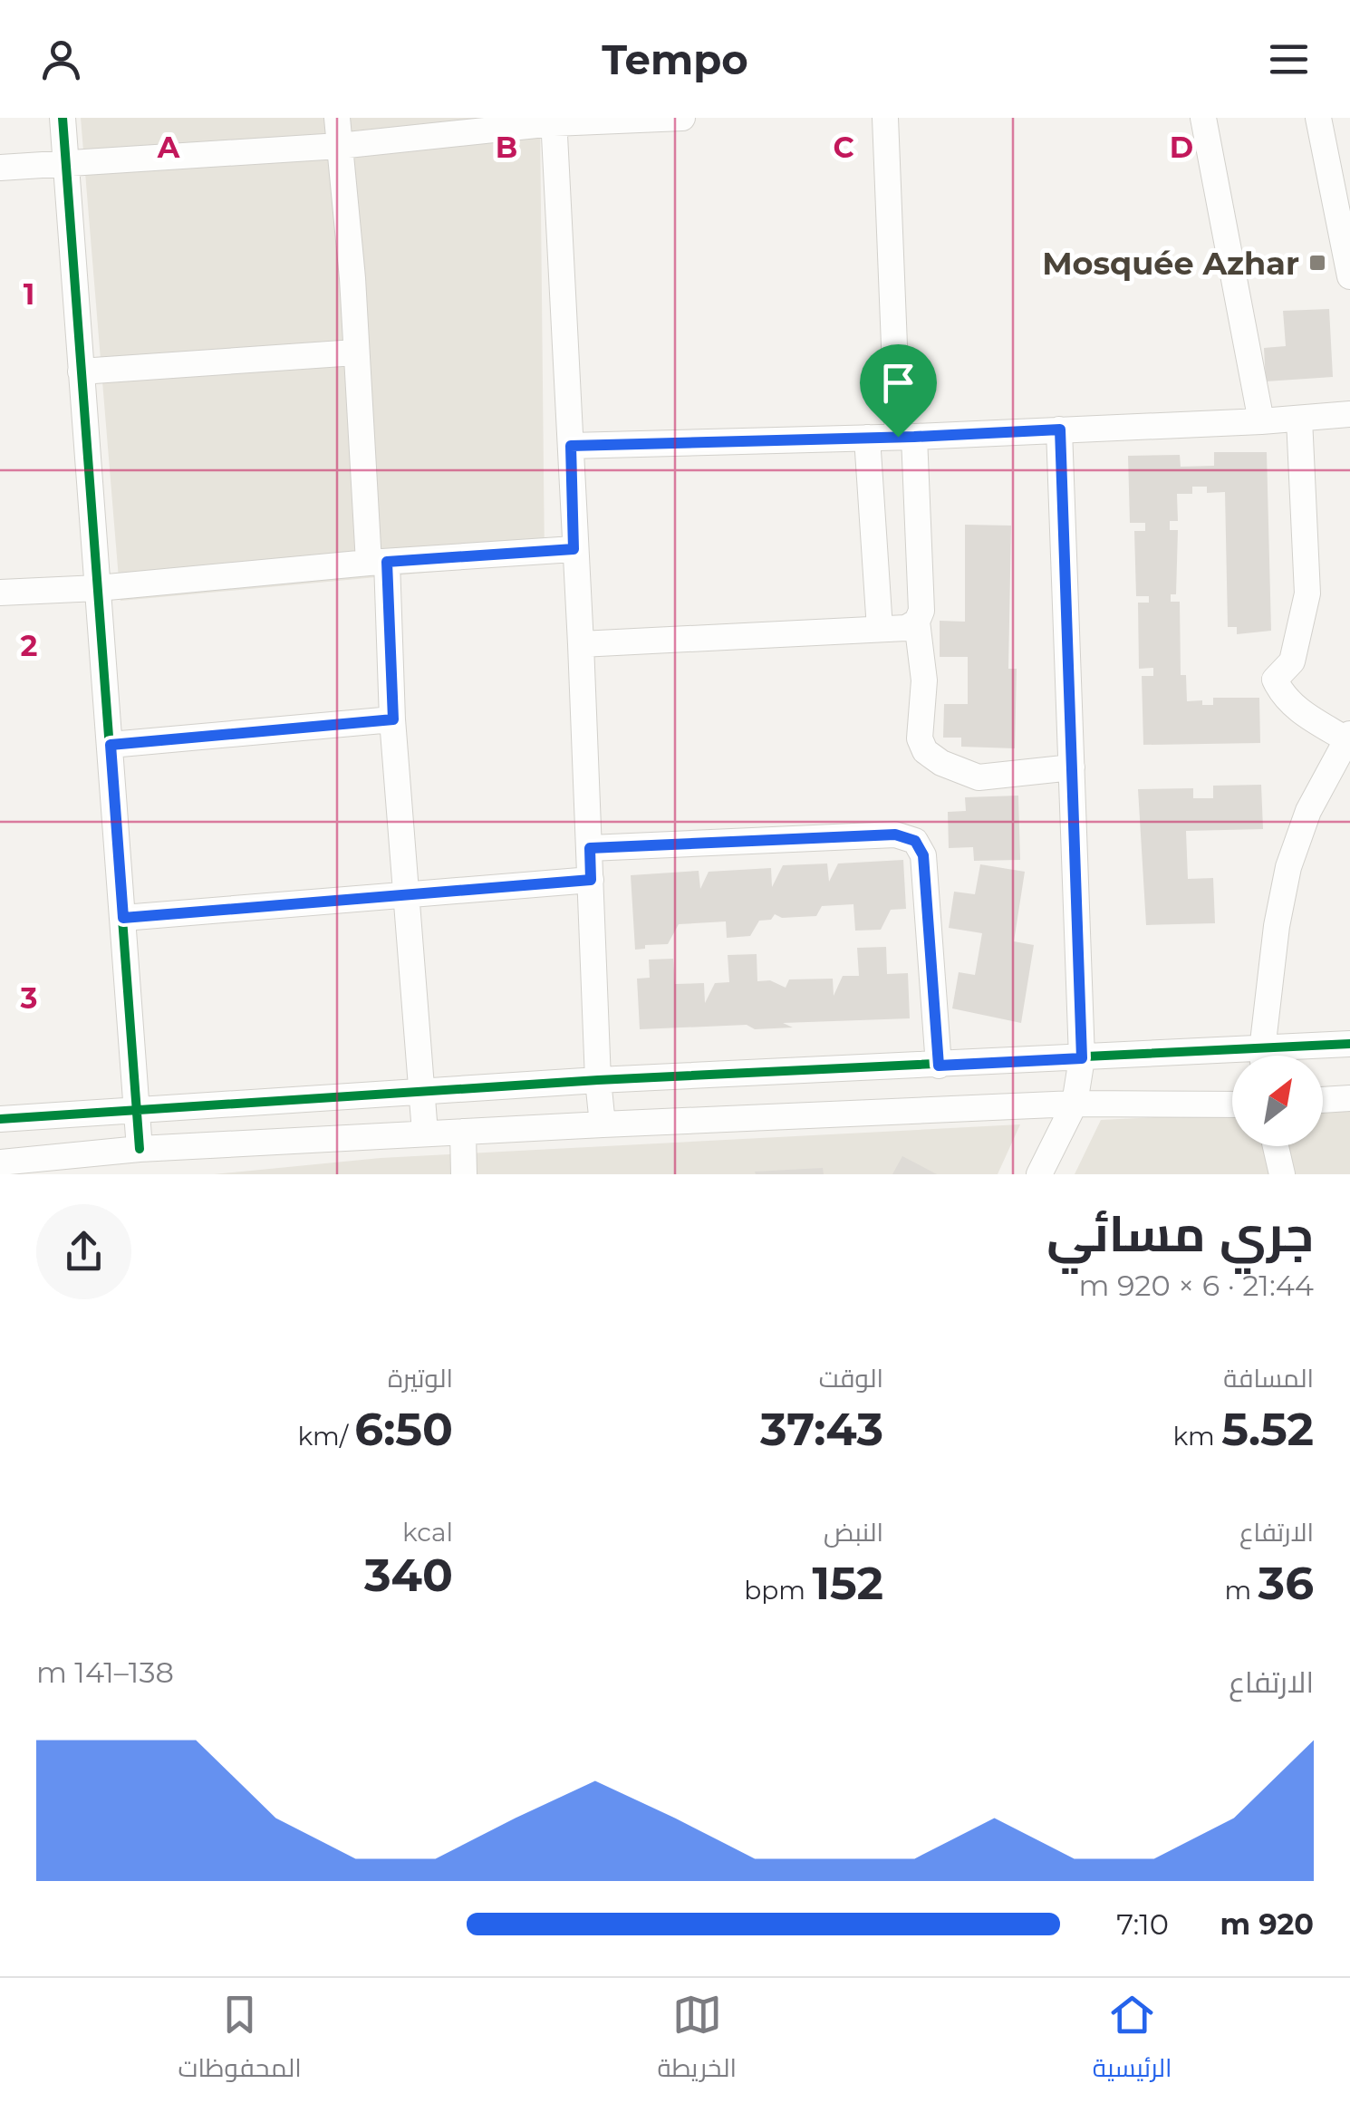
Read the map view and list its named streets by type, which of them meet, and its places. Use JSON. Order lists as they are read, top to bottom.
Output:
{
  "places": {
    "transit": ["Mosquée Azhar"]
  },
  "north": "top right",
  "page": {
    "header": "Tempo",
    "heading": ["جري مسائي", "21:44 · 6 × 920 m"],
    "stats": [
      ["المسافة", "5.52 km"],
      ["الوقت", "37:43"],
      ["الوتيرة", "6:50 /km"],
      ["الارتفاع", "36 m"],
      ["النبض", "152 bpm"],
      ["kcal", "340"]
    ],
    "chart": ["الارتفاع", "138–141 m"],
    "list": [
      {
        "name": "920 m",
        "note": "7:10"
      }
    ],
    "tabs": ["الرئيسية", "الخريطة", "المحفوظات"]
  },
  "grid": {
    "columns": [
      "A",
      "B",
      "C",
      "D"
    ],
    "rows": ["1", "2", "3"]
  }
}
